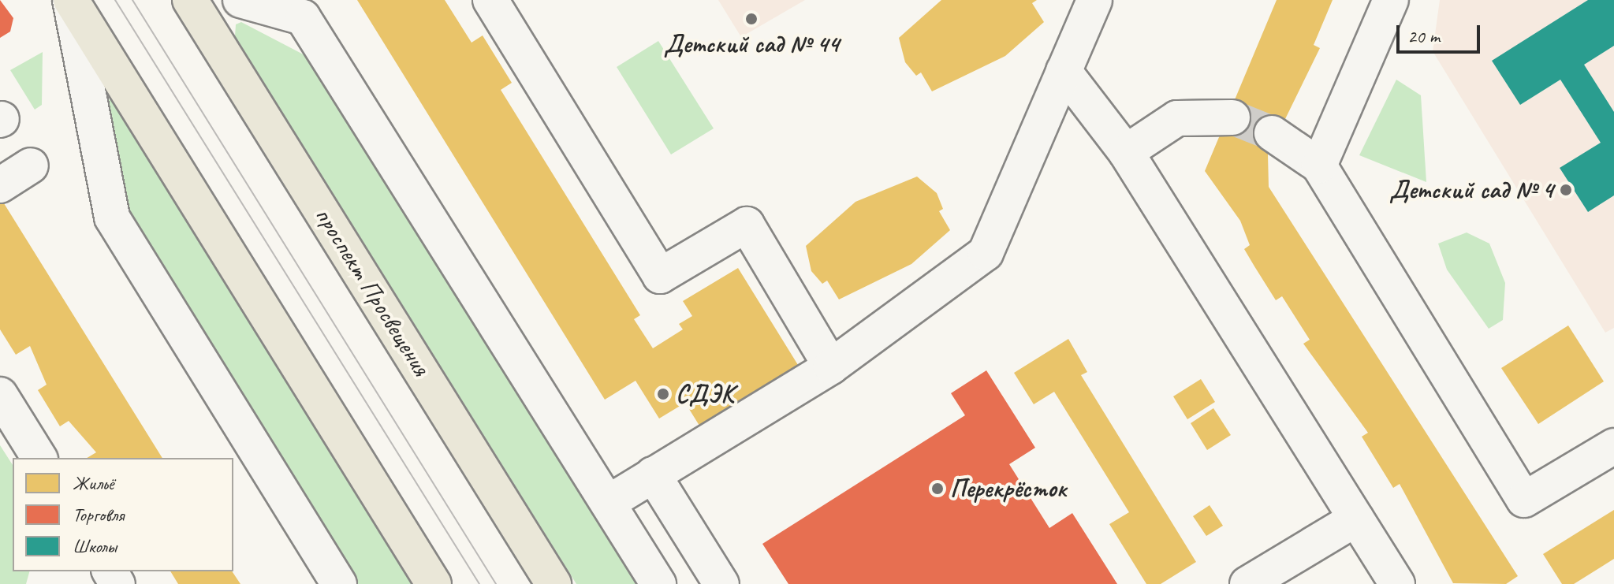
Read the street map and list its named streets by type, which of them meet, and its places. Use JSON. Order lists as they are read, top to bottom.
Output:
{
  "streets": {
    "main road": ["проспект Просвещения"]
  },
  "places": [
    "Детский сад № 44",
    "Детский сад № 4",
    "СДЭК",
    "Перекрёсток"
  ],
  "legend": ["Жильё", "Торговля", "Школы"],
  "scale_bar": "20 m"
}
